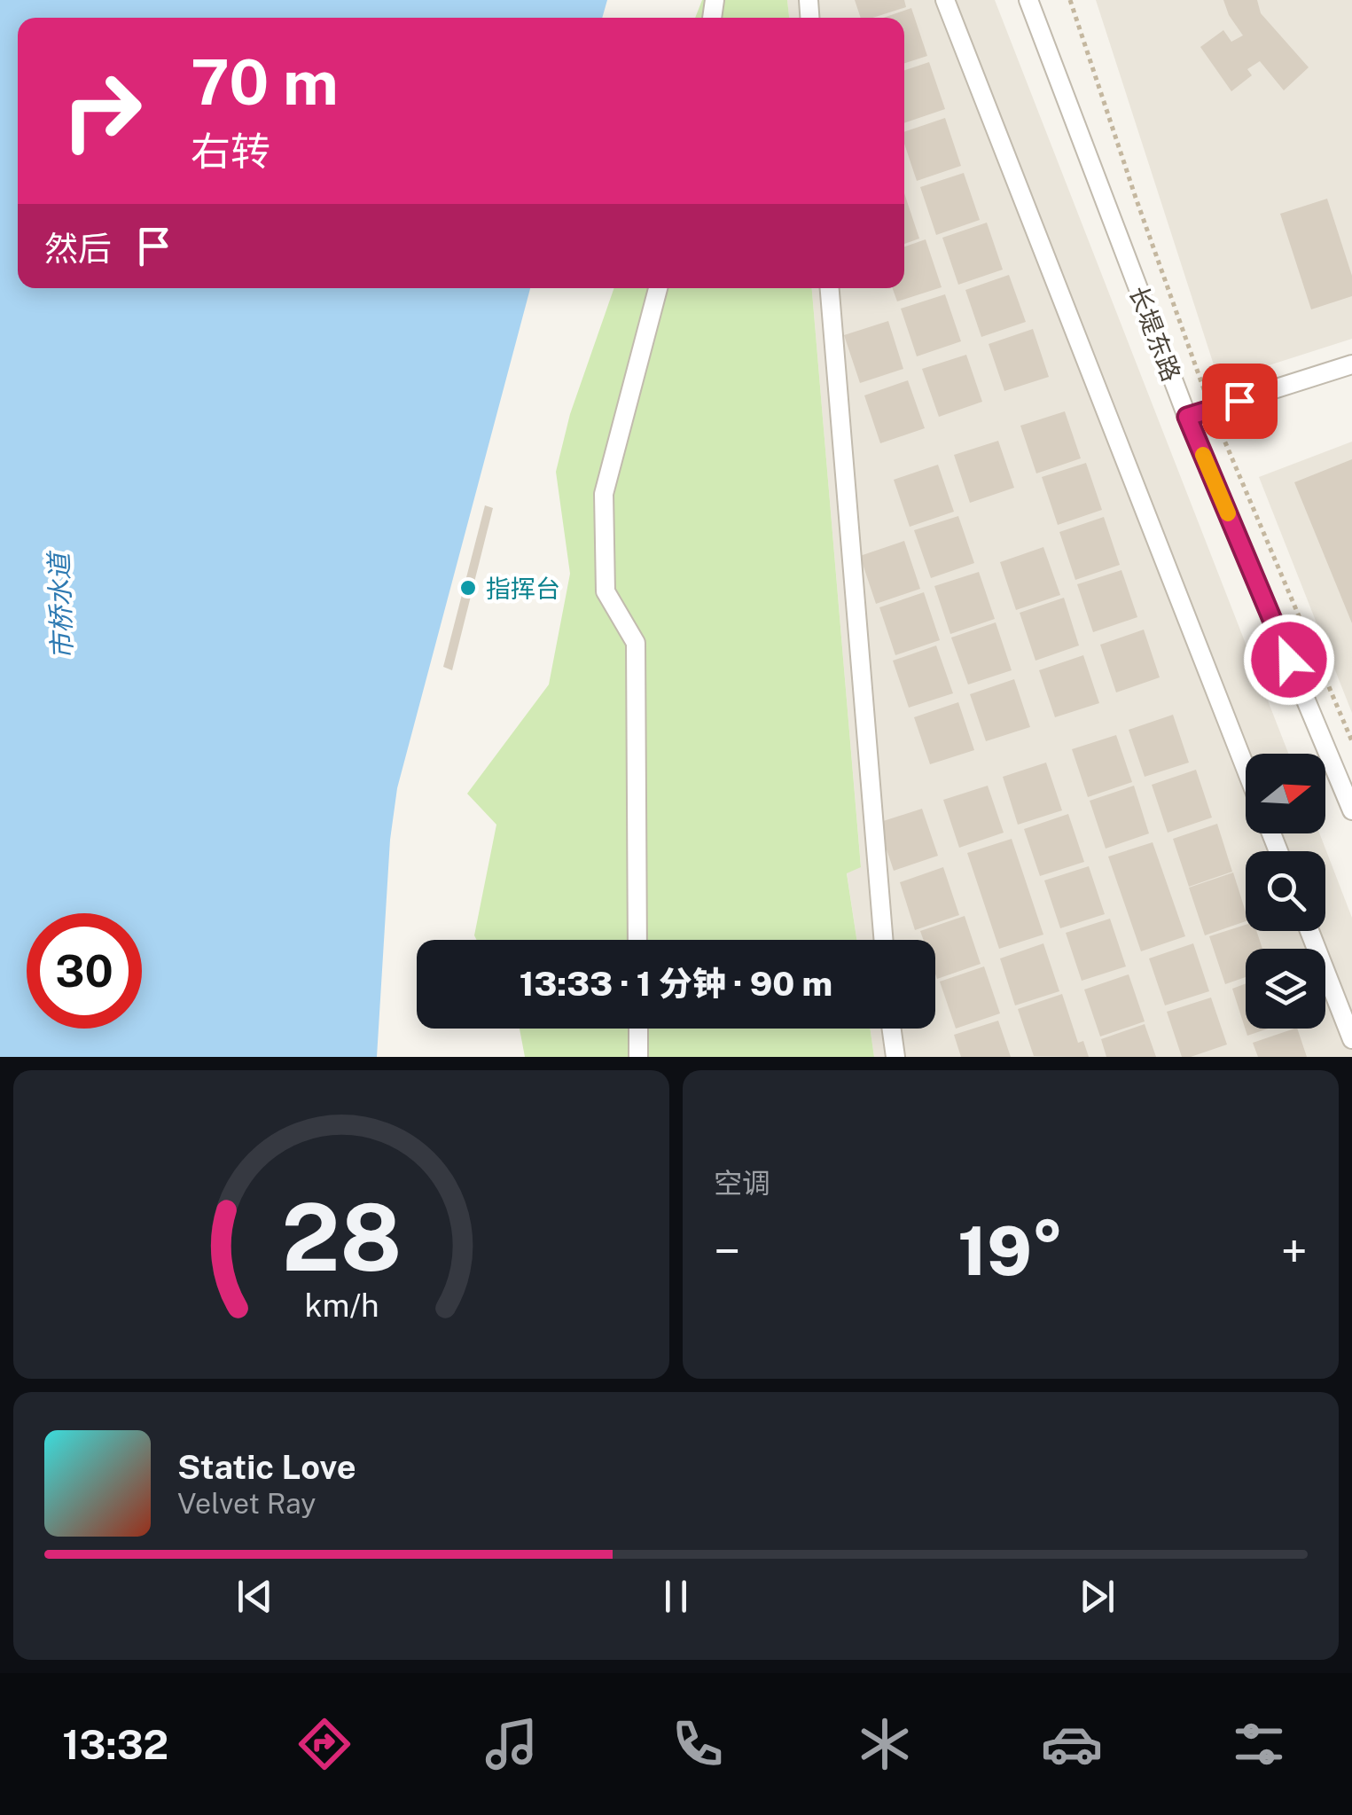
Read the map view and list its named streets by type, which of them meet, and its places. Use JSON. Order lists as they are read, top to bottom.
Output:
{
  "streets": {
    "street": ["长堤东路"]
  },
  "water": ["市桥水道"],
  "places": ["指挥台"],
  "north": "right",
  "page": {
    "turn": ["70 m", "右转"],
    "then": "然后",
    "limit": "30",
    "trip": "13:33 · 1 分钟 · 90 m",
    "tile": "空调",
    "heat": ["−", "19°", "+"],
    "song": ["Static Love", "Velvet Ray"],
    "tabs": "13:32",
    "gauge": ["28", "km/h"]
  }
}
